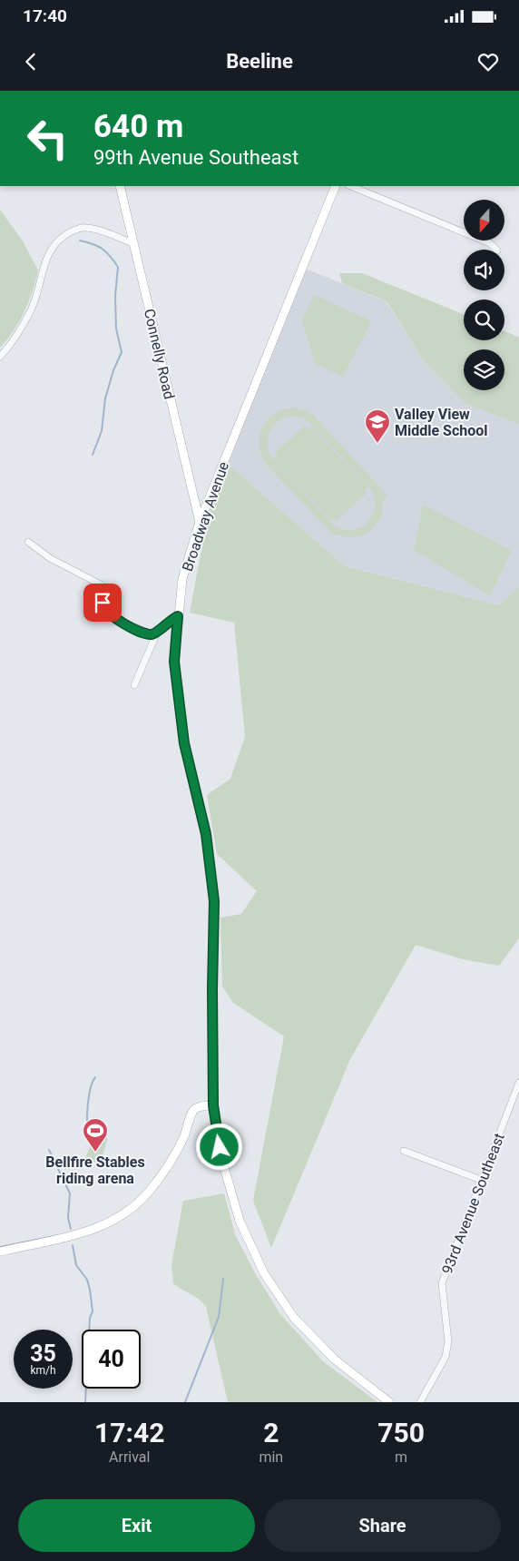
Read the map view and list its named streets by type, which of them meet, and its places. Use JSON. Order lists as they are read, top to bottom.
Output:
{
  "streets": {
    "street": ["Connelly Road", "Broadway Avenue", "93rd Avenue Southeast"]
  },
  "crossings": [
    ["Connelly Road", "Broadway Avenue"]
  ],
  "places": {
    "school or university": ["Valley View Middle School"],
    "sports": ["Bellfire Stables riding arena"]
  },
  "north": "bottom",
  "page": {
    "status": "17:40",
    "header": "Beeline",
    "turn": ["640 m", "99th Avenue Southeast"],
    "speed": "35 km/h",
    "limit": "40",
    "eta": [
      "17:42",
      "Arrival",
      "2",
      "min",
      "750",
      "m"
    ],
    "buttons": ["Exit", "Share"]
  }
}
